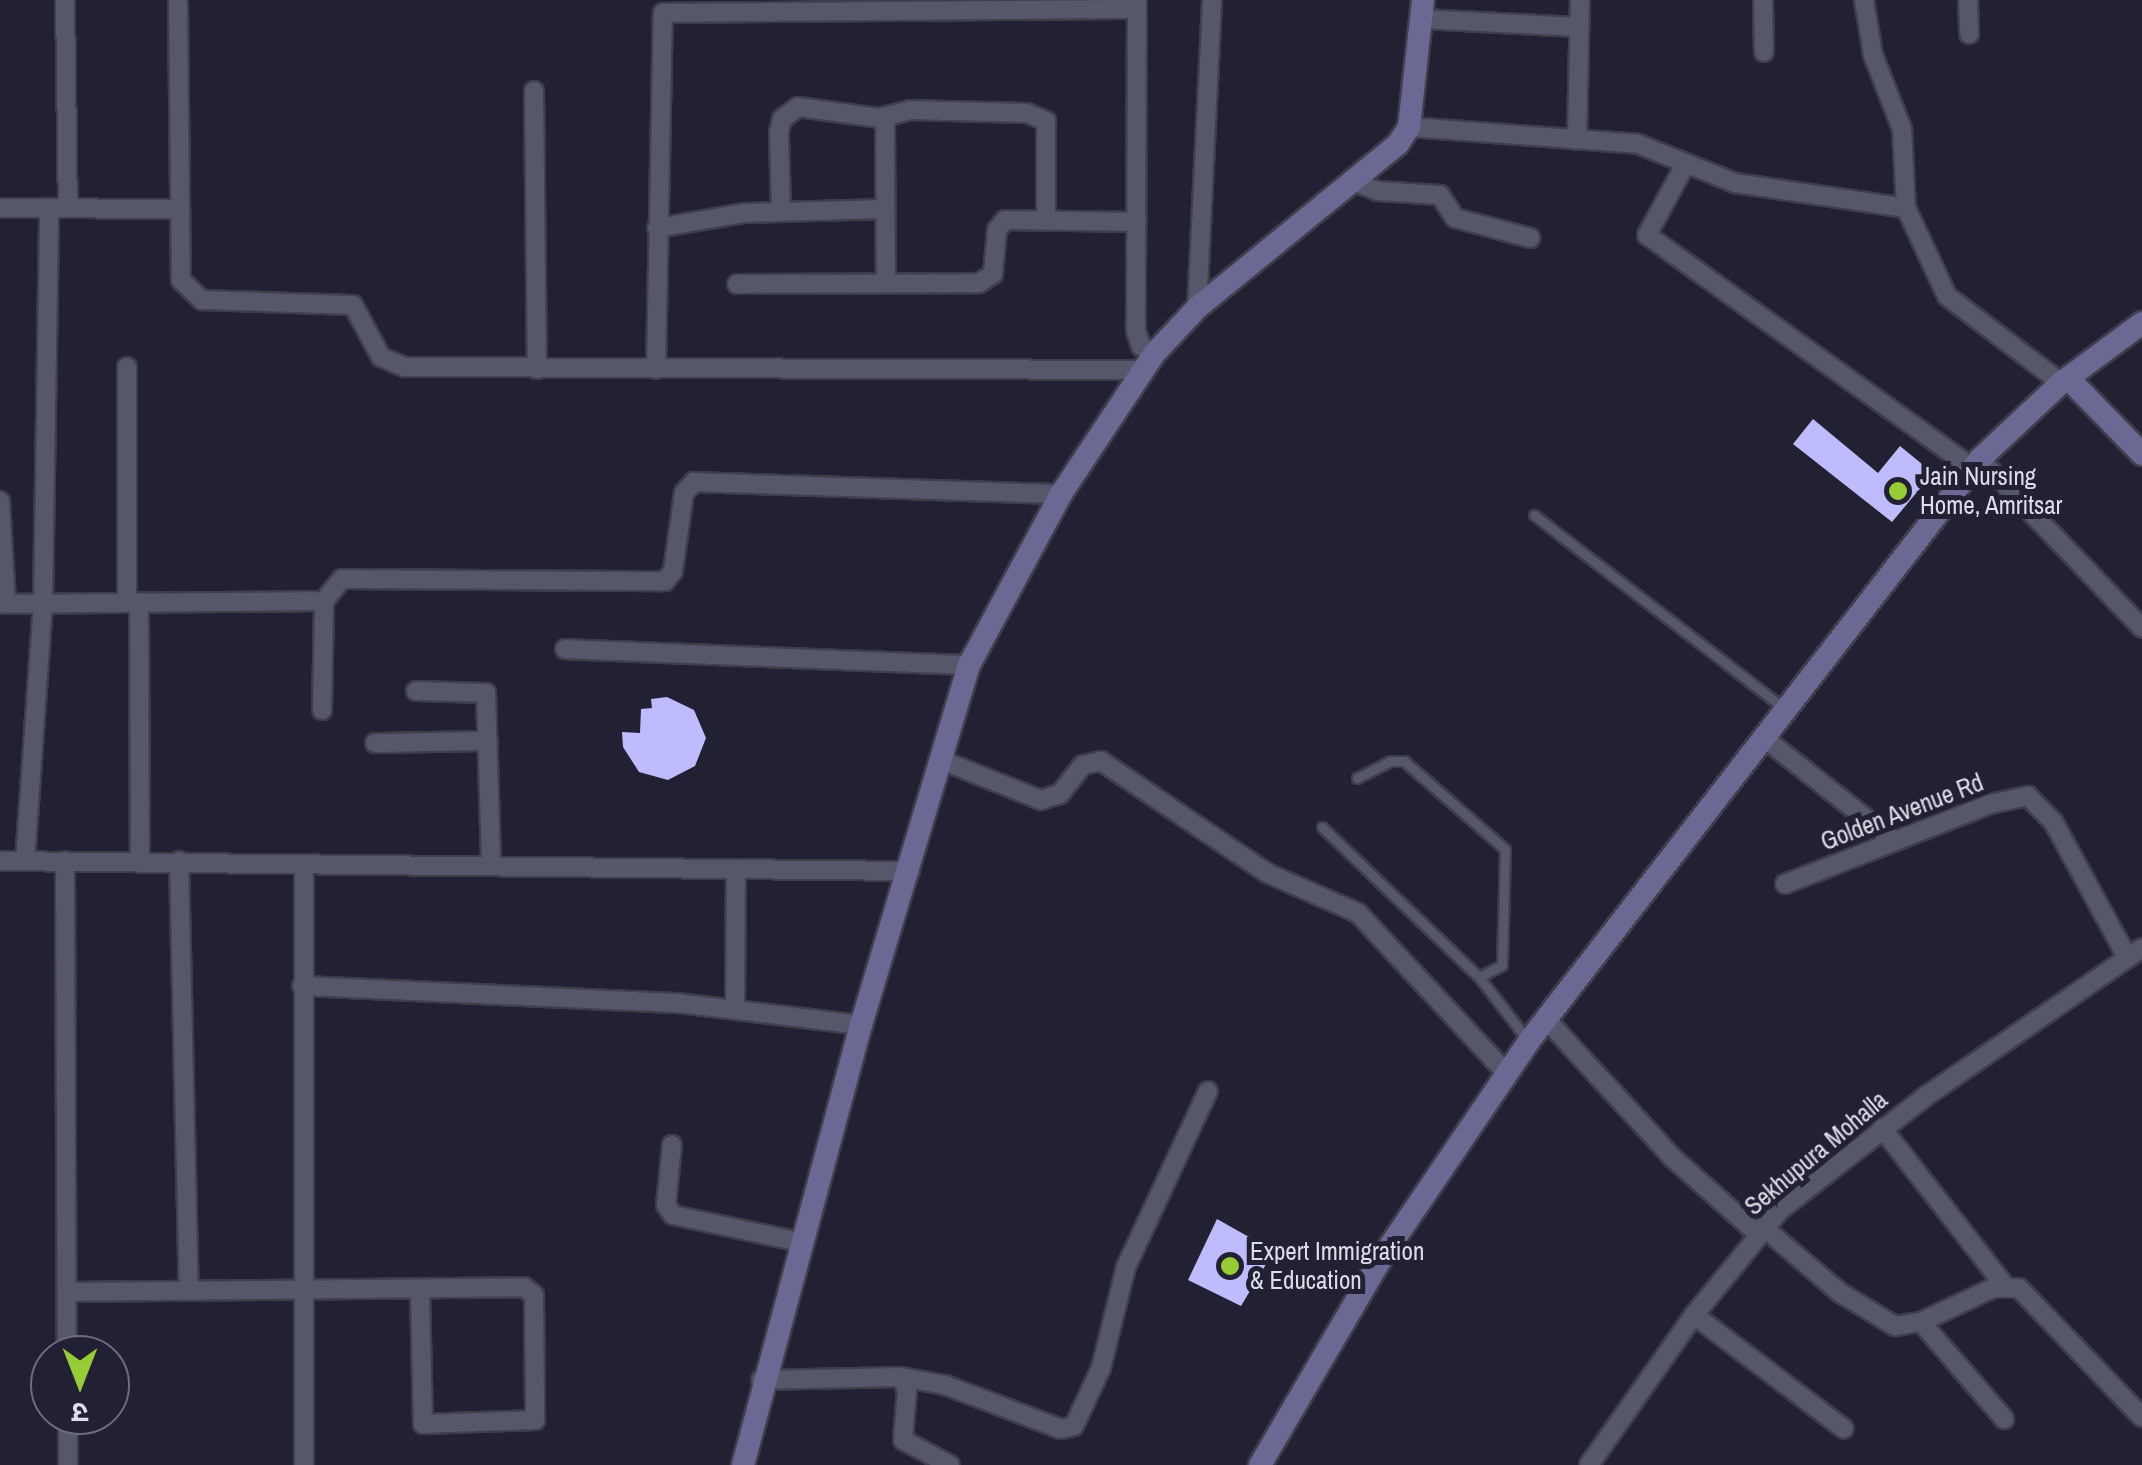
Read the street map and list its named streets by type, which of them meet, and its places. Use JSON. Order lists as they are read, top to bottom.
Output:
{
  "streets": {
    "street": ["Golden Avenue Rd", "Sekhupura Mohalla"]
  },
  "crossings": [
    ["Golden Avenue Rd", "Sekhupura Mohalla"]
  ],
  "places": ["Jain Nursing Home, Amritsar", "Expert Immigration & Education"],
  "north": "bottom"
}
